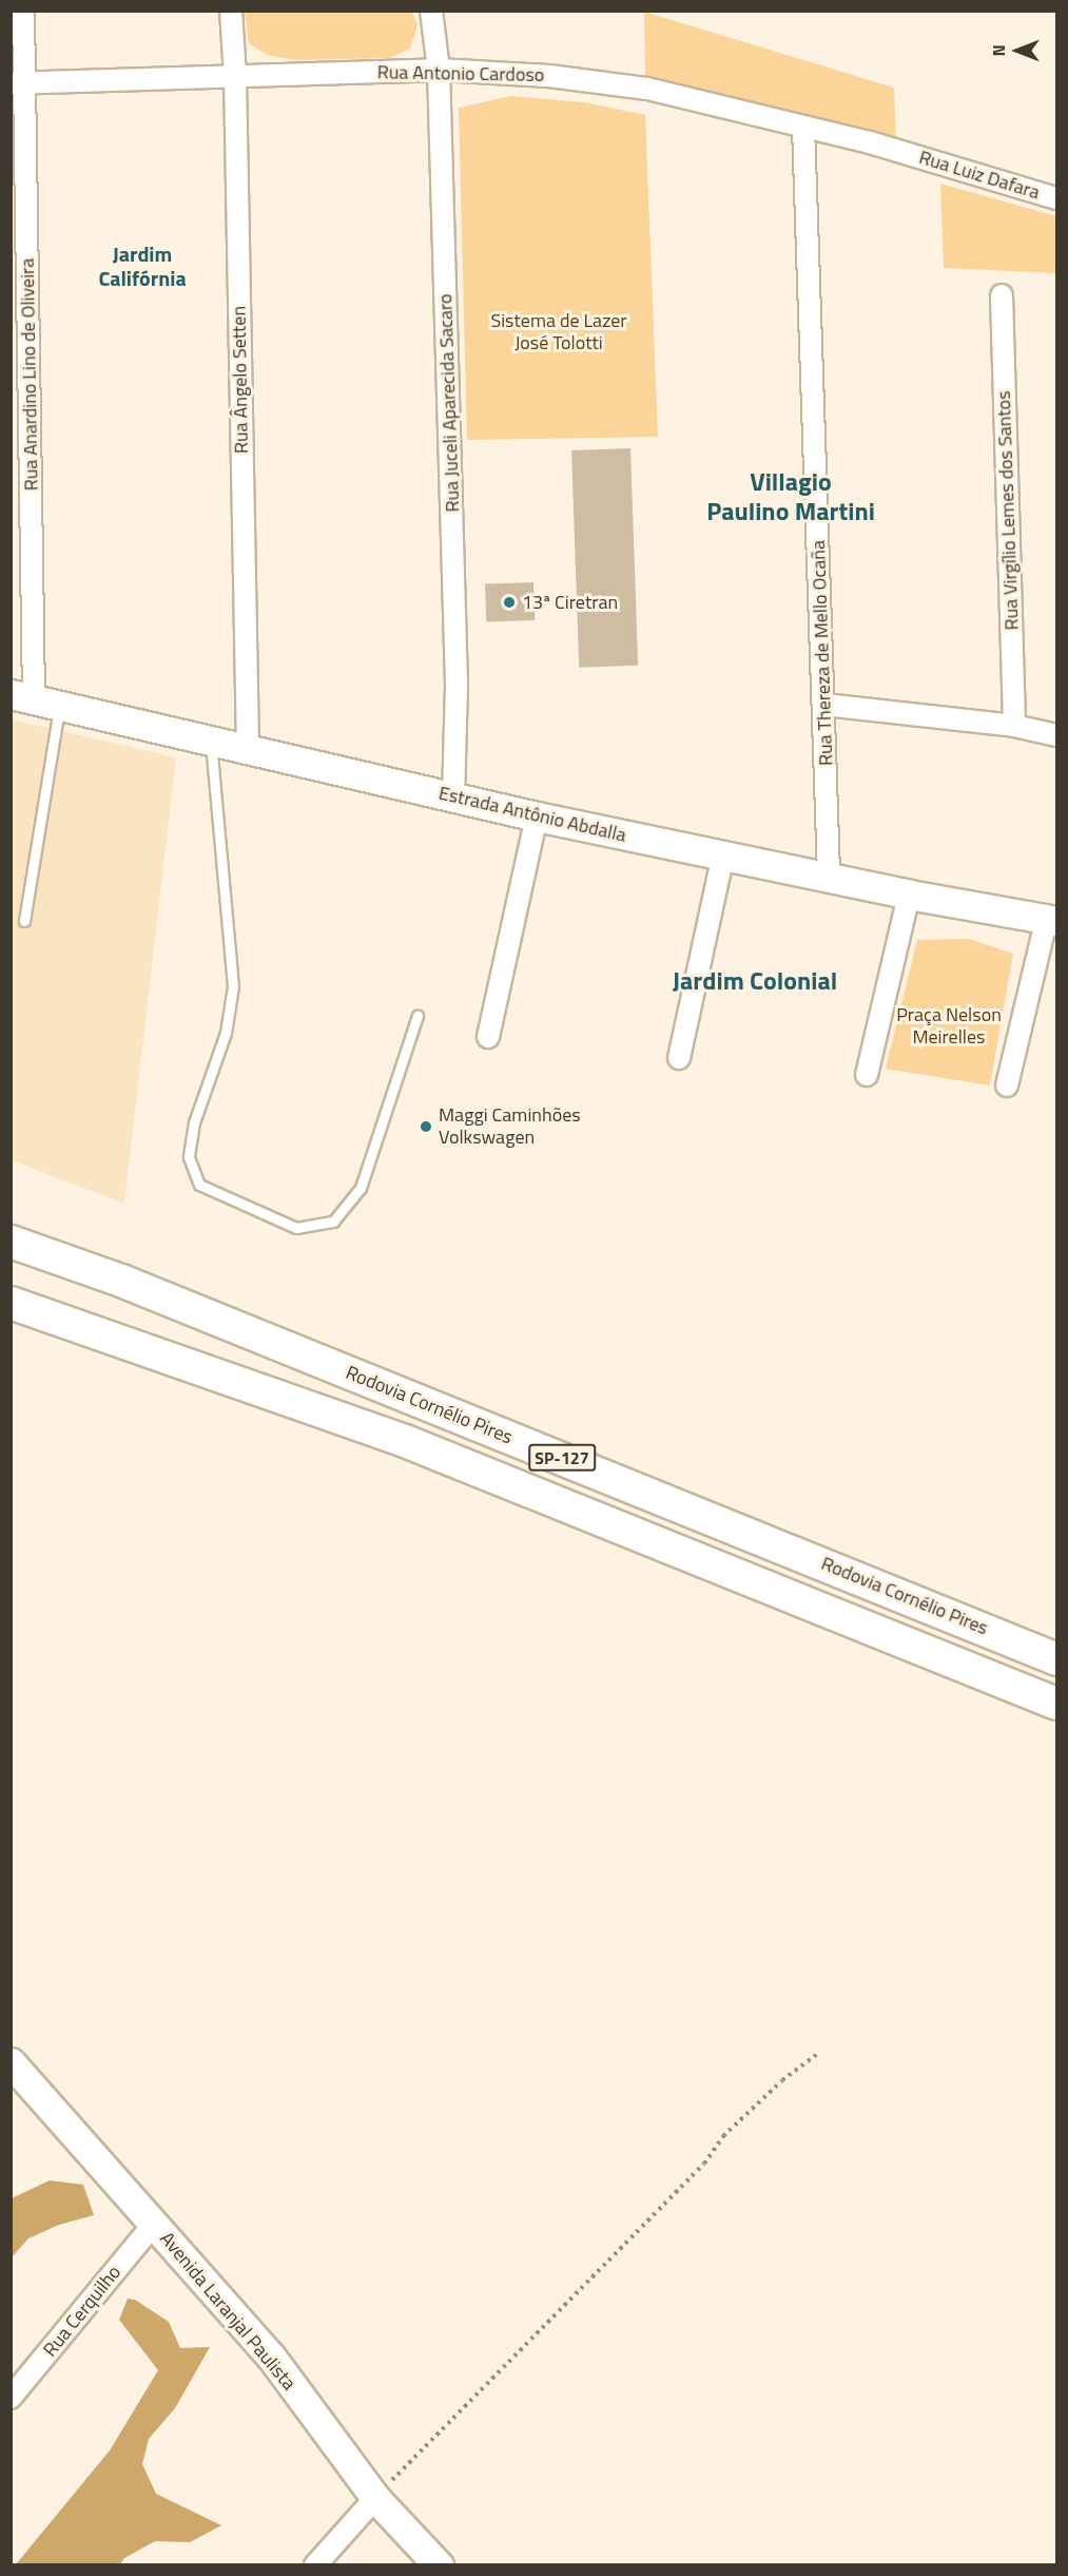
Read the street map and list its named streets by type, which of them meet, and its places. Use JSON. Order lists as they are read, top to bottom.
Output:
{
  "streets": {
    "main road": ["Rodovia Cornélio Pires", "SP-127"],
    "street": [
      "Rua Antonio Cardoso",
      "Rua Luiz Dafara",
      "Rua Anardino Lino de Oliveira",
      "Rua Ângelo Setten",
      "Rua Juceli Aparecida Sacaro",
      "Rua Virgílio Lemes dos Santos",
      "Rua Thereza de Mello Ocaña",
      "Estrada Antônio Abdalla",
      "Rua Cerquilho",
      "Avenida Laranjal Paulista"
    ]
  },
  "crossings": [
    ["Rua Antonio Cardoso", "Rua Luiz Dafara"],
    ["Rua Antonio Cardoso", "Rua Anardino Lino de Oliveira"],
    ["Rua Antonio Cardoso", "Rua Ângelo Setten"],
    ["Rua Antonio Cardoso", "Rua Juceli Aparecida Sacaro"],
    ["Rua Antonio Cardoso", "Rua Thereza de Mello Ocaña"],
    ["Rua Anardino Lino de Oliveira", "Estrada Antônio Abdalla"],
    ["Rua Ângelo Setten", "Estrada Antônio Abdalla"],
    ["Rua Juceli Aparecida Sacaro", "Estrada Antônio Abdalla"],
    ["Rua Thereza de Mello Ocaña", "Estrada Antônio Abdalla"],
    ["Rua Cerquilho", "Avenida Laranjal Paulista"]
  ],
  "districts": ["Jardim Califórnia", "Villagio Paulino Martini", "Jardim Colonial"],
  "parks": ["Sistema de Lazer José Tolotti", "Praça Nelson Meirelles"],
  "places": ["13ª Ciretran", "Maggi Caminhões Volkswagen"],
  "north": "left"
}
